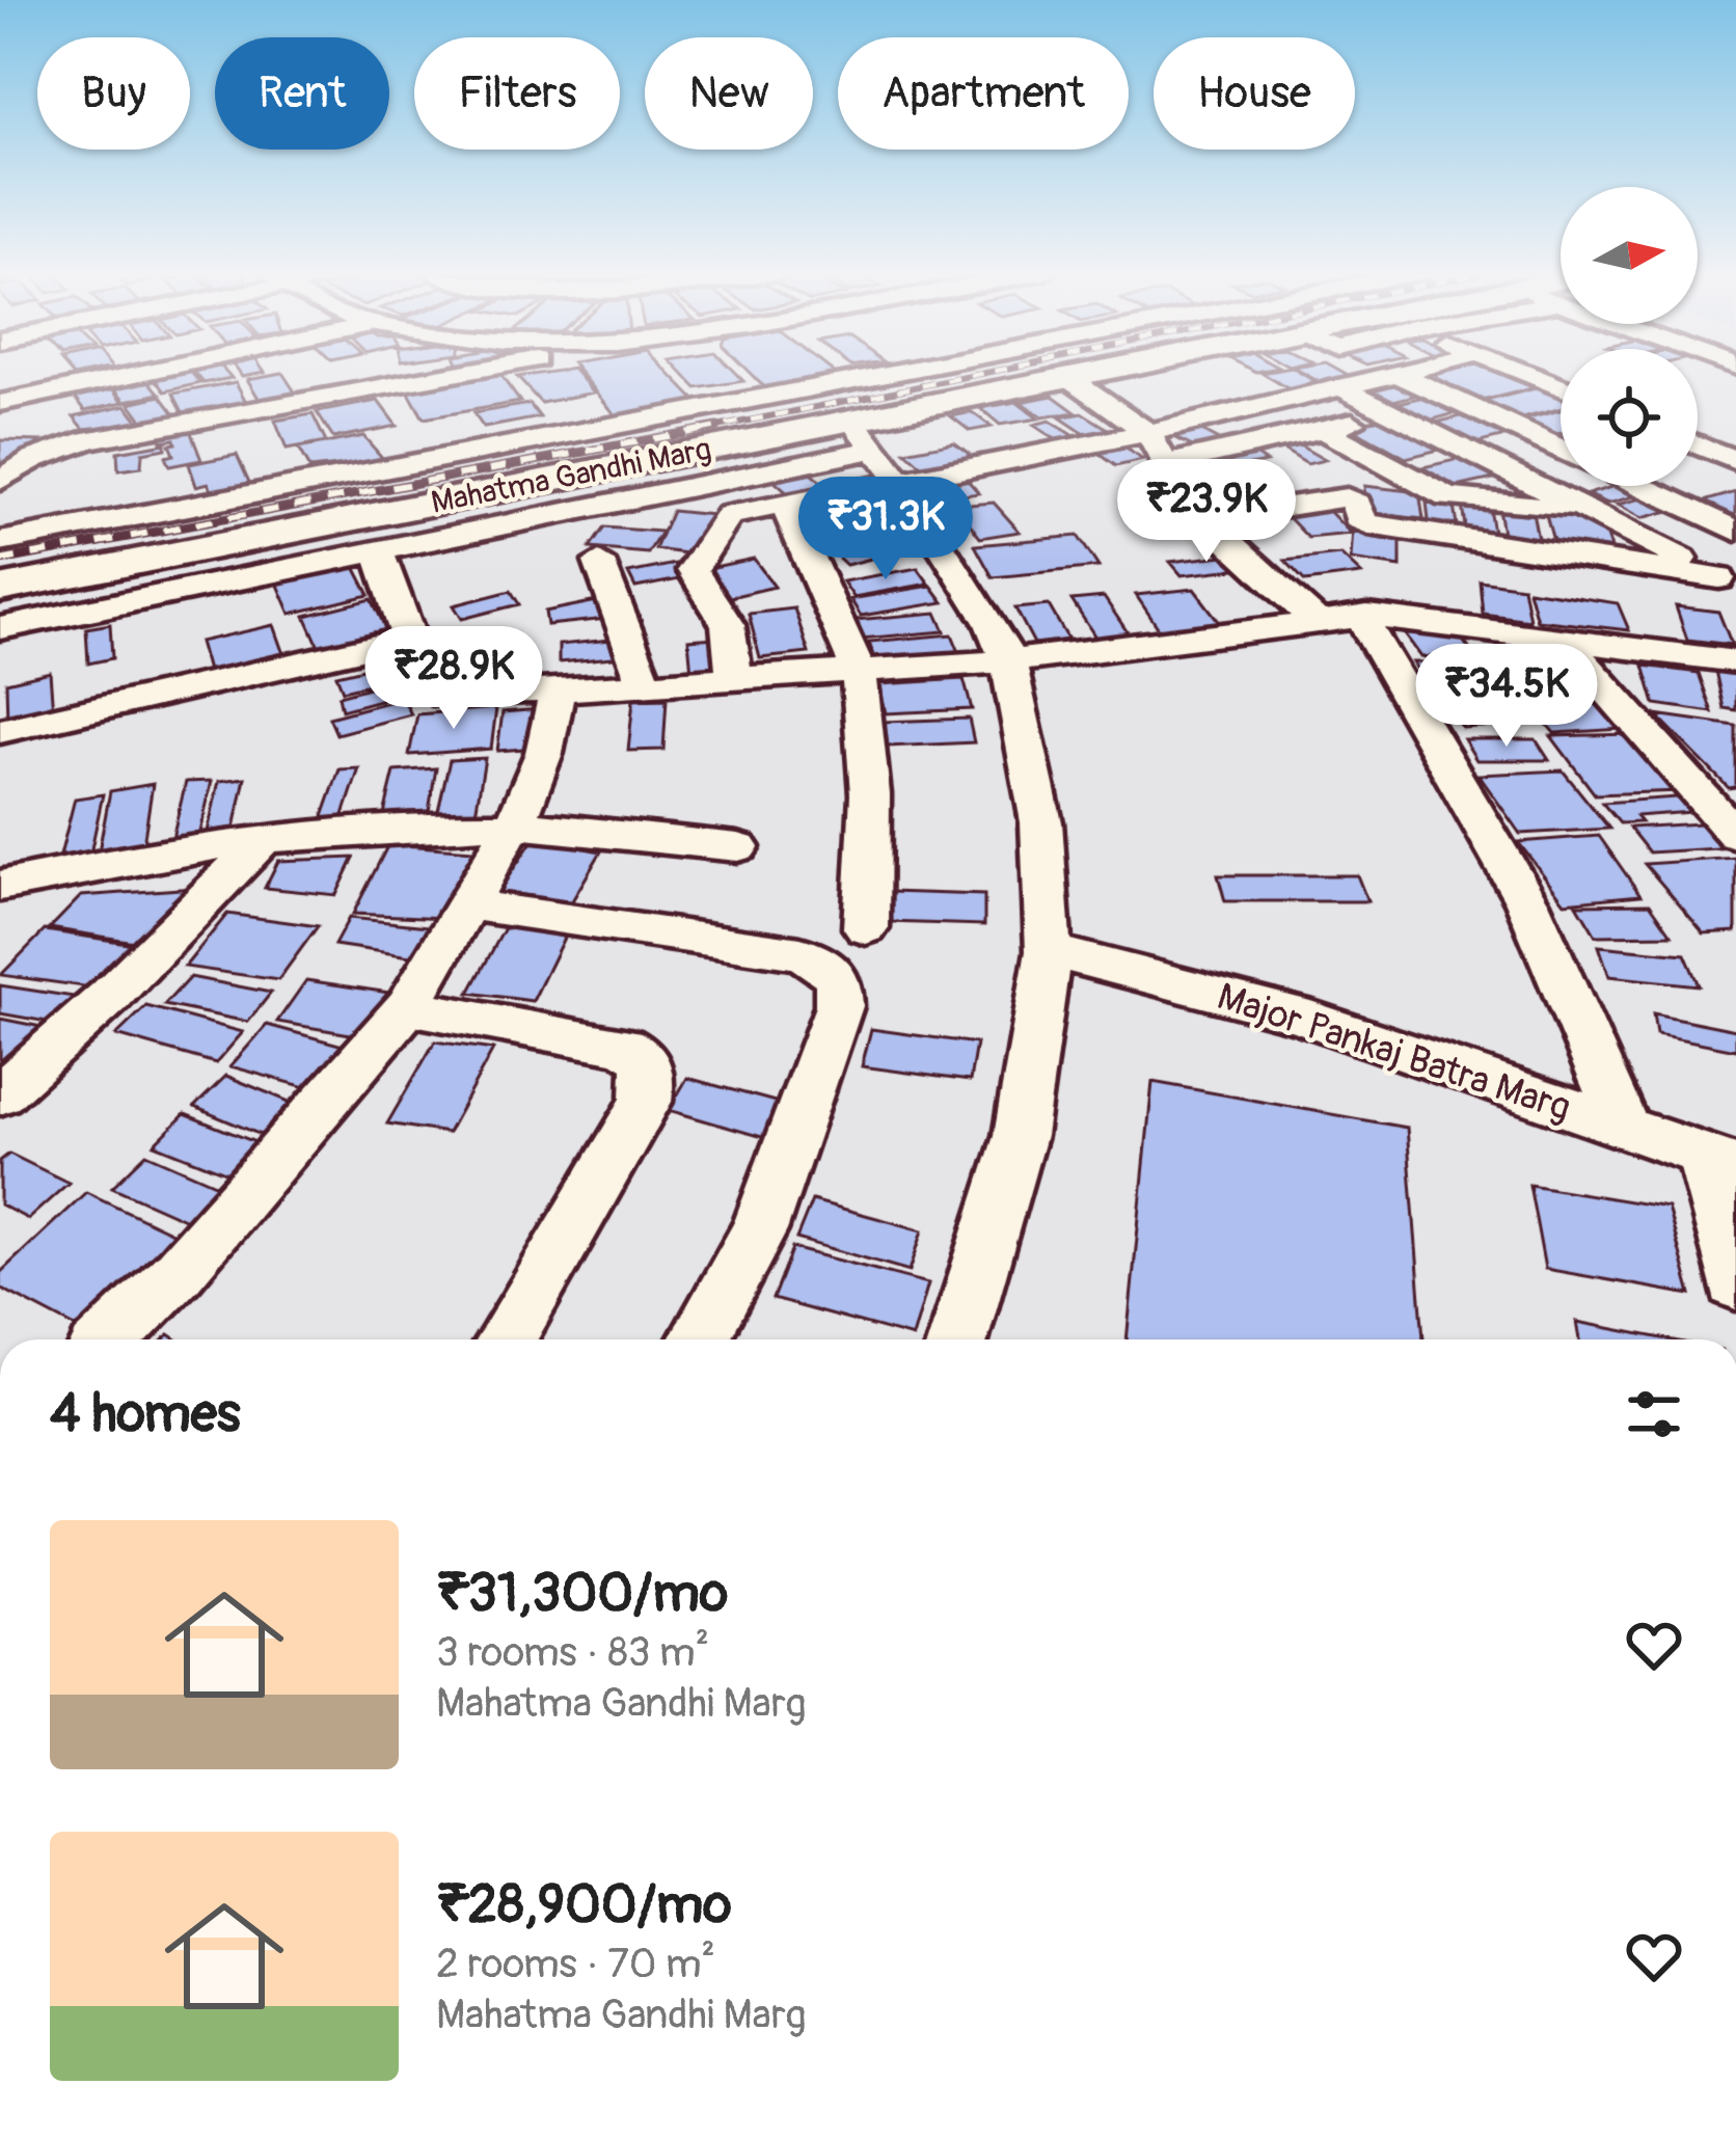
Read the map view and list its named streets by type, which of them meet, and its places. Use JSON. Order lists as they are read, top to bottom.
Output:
{
  "streets": {
    "main road": ["Mahatma Gandhi Marg"],
    "street": ["Major Pankaj Batra Marg"]
  },
  "north": "right",
  "page": {
    "chip": [
      "Buy",
      "Rent",
      "Filters",
      "New",
      "Apartment",
      "House"
    ],
    "price": [
      "₹23.9K",
      "₹31.3K",
      "₹28.9K",
      "₹34.5K"
    ],
    "heading": "4 homes",
    "list": [
      {
        "name": "₹31,300/mo",
        "note": "3 rooms · 83 m² · Mahatma Gandhi Marg"
      },
      {
        "name": "₹28,900/mo",
        "note": "2 rooms · 70 m² · Mahatma Gandhi Marg"
      }
    ]
  }
}
